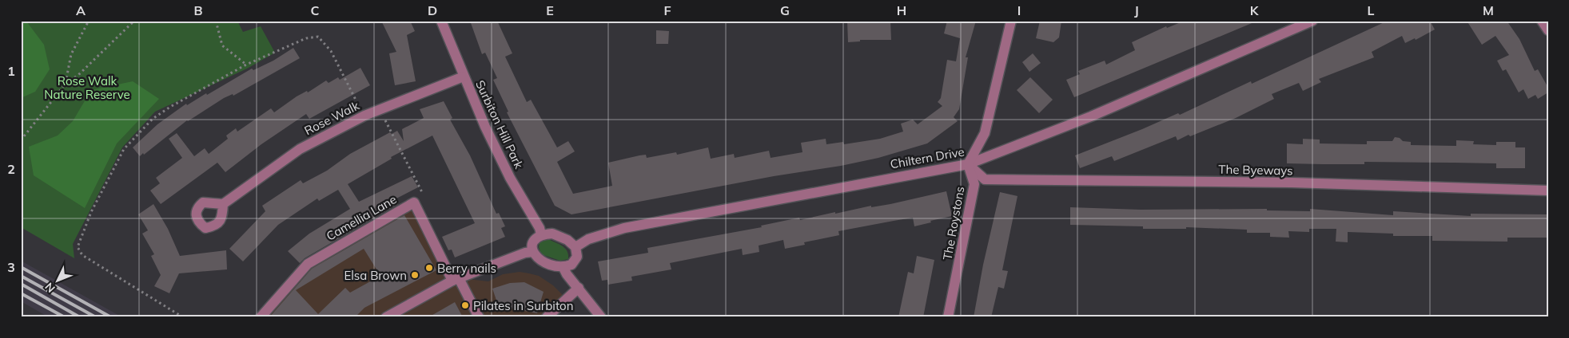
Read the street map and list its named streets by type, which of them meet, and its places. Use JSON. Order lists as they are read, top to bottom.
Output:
{
  "streets": {
    "street": [
      "Rose Walk",
      "Surbiton Hill Park",
      "Chiltern Drive",
      "The Byeways",
      "Camellia Lane",
      "The Roystons"
    ]
  },
  "crossings": [
    ["Rose Walk", "Surbiton Hill Park"],
    ["Surbiton Hill Park", "Chiltern Drive"],
    ["Chiltern Drive", "The Byeways"],
    ["Chiltern Drive", "The Roystons"],
    ["The Byeways", "The Roystons"]
  ],
  "parks": ["Rose Walk Nature Reserve"],
  "places": ["Berry nails", "Elsa Brown", "Pilates in Surbiton"],
  "north": "bottom left",
  "grid": {
    "columns": [
      "A",
      "B",
      "C",
      "D",
      "E",
      "F",
      "G",
      "H",
      "I",
      "J",
      "K",
      "L",
      "M"
    ],
    "rows": ["1", "2", "3"]
  }
}
